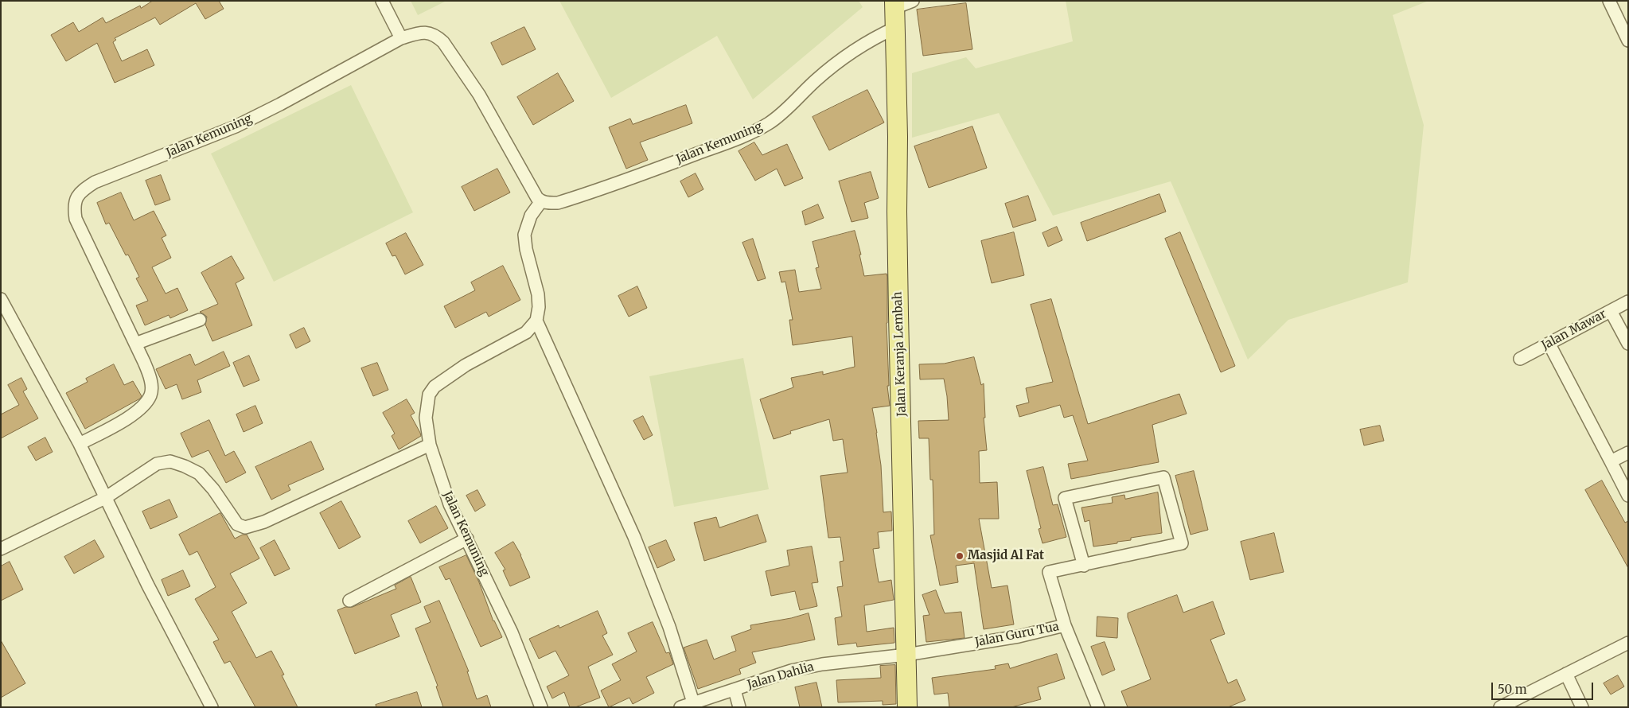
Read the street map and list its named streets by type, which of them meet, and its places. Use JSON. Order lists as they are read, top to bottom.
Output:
{
  "streets": {
    "main road": ["Jalan Keranja Lembah"],
    "street": [
      "Jalan Kemuning",
      "Jalan Mawar",
      "Jalan Guru Tua",
      "Jalan Dahlia"
    ]
  },
  "crossings": [
    ["Jalan Kemuning", "Jalan Keranja Lembah"],
    ["Jalan Keranja Lembah", "Jalan Guru Tua"],
    ["Jalan Keranja Lembah", "Jalan Dahlia"],
    ["Jalan Guru Tua", "Jalan Dahlia"]
  ],
  "places": ["Masjid Al Fat"],
  "scale_bar": "50 m"
}
